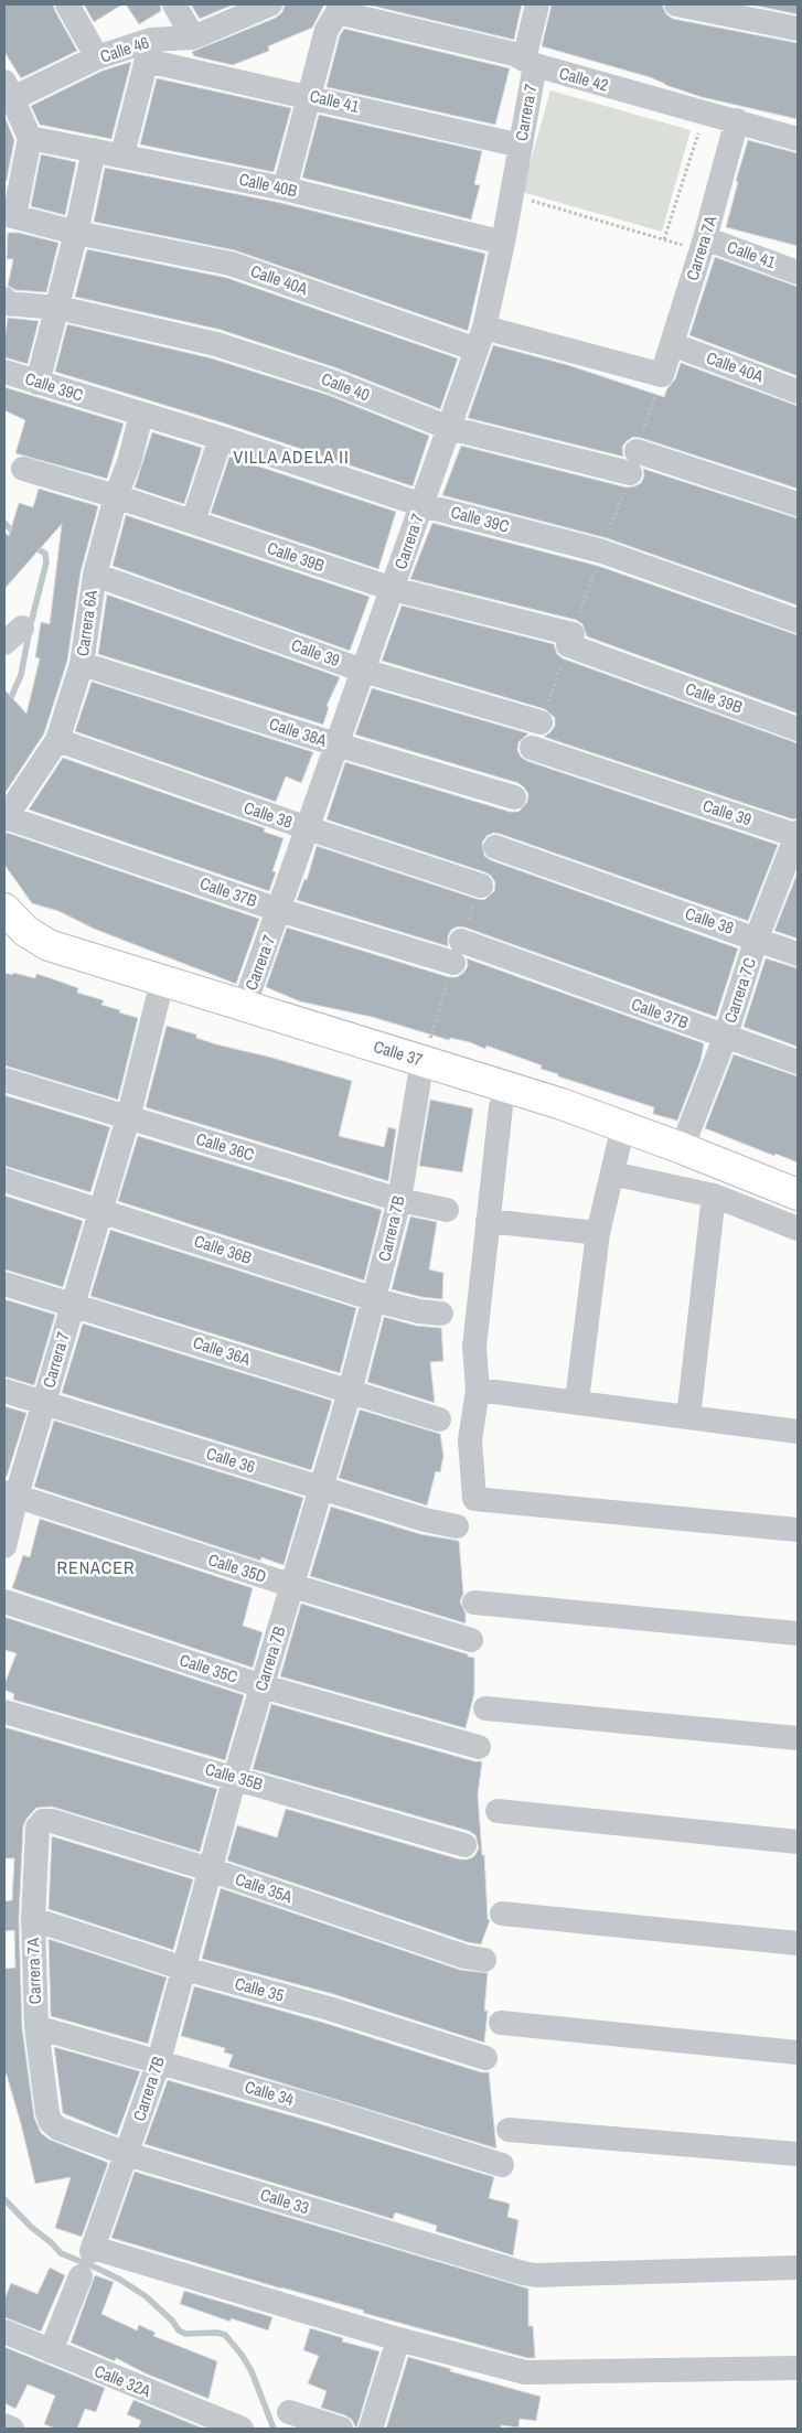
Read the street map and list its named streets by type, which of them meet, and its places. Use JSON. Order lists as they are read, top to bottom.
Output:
{
  "streets": {
    "main road": ["Calle 37"],
    "street": [
      "Calle 46",
      "Calle 42",
      "Calle 41",
      "Carrera 7",
      "Calle 40B",
      "Carrera 7A",
      "Calle 40A",
      "Calle 39C",
      "Calle 40",
      "Calle 39B",
      "Carrera 6A",
      "Calle 39",
      "Calle 38A",
      "Calle 38",
      "Calle 37B",
      "Carrera 7C",
      "Calle 36C",
      "Carrera 7B",
      "Calle 36B",
      "Calle 36A",
      "Calle 36",
      "Calle 35D",
      "Calle 35C",
      "Calle 35B",
      "Calle 35A",
      "Calle 35",
      "Calle 34",
      "Calle 33",
      "Calle 32A"
    ]
  },
  "crossings": [
    ["Calle 46", "Calle 41"],
    ["Calle 42", "Carrera 7"],
    ["Calle 42", "Carrera 7A"],
    ["Calle 41", "Carrera 7"],
    ["Calle 41", "Carrera 7A"],
    ["Carrera 7", "Calle 40B"],
    ["Carrera 7", "Calle 40A"],
    ["Carrera 7", "Calle 39C"],
    ["Carrera 7", "Calle 40"],
    ["Carrera 7", "Calle 39B"],
    ["Carrera 7", "Calle 39"],
    ["Carrera 7", "Calle 38A"],
    ["Carrera 7", "Calle 38"],
    ["Carrera 7", "Calle 37B"],
    ["Carrera 7", "Calle 37"],
    ["Carrera 7", "Calle 36C"],
    ["Carrera 7", "Calle 36B"],
    ["Carrera 7", "Calle 36A"],
    ["Carrera 7", "Calle 36"],
    ["Carrera 7", "Calle 35D"],
    ["Carrera 7A", "Calle 40A"],
    ["Carrera 7A", "Calle 35A"],
    ["Carrera 7A", "Calle 35"],
    ["Carrera 7A", "Calle 34"],
    ["Carrera 7A", "Calle 33"],
    ["Calle 39C", "Carrera 6A"],
    ["Calle 39B", "Carrera 6A"],
    ["Carrera 6A", "Calle 39"],
    ["Carrera 6A", "Calle 38A"],
    ["Carrera 6A", "Calle 38"],
    ["Carrera 6A", "Calle 37B"],
    ["Calle 39", "Carrera 7C"],
    ["Calle 38", "Carrera 7C"],
    ["Calle 37B", "Carrera 7C"],
    ["Carrera 7C", "Calle 37"],
    ["Calle 37", "Carrera 7B"],
    ["Calle 36C", "Carrera 7B"],
    ["Carrera 7B", "Calle 36B"],
    ["Carrera 7B", "Calle 36A"],
    ["Carrera 7B", "Calle 36"],
    ["Carrera 7B", "Calle 35D"],
    ["Carrera 7B", "Calle 35C"],
    ["Carrera 7B", "Calle 35B"],
    ["Carrera 7B", "Calle 35A"],
    ["Carrera 7B", "Calle 35"],
    ["Carrera 7B", "Calle 34"],
    ["Carrera 7B", "Calle 33"]
  ],
  "districts": ["VILLA ADELA II", "RENACER"]
}
